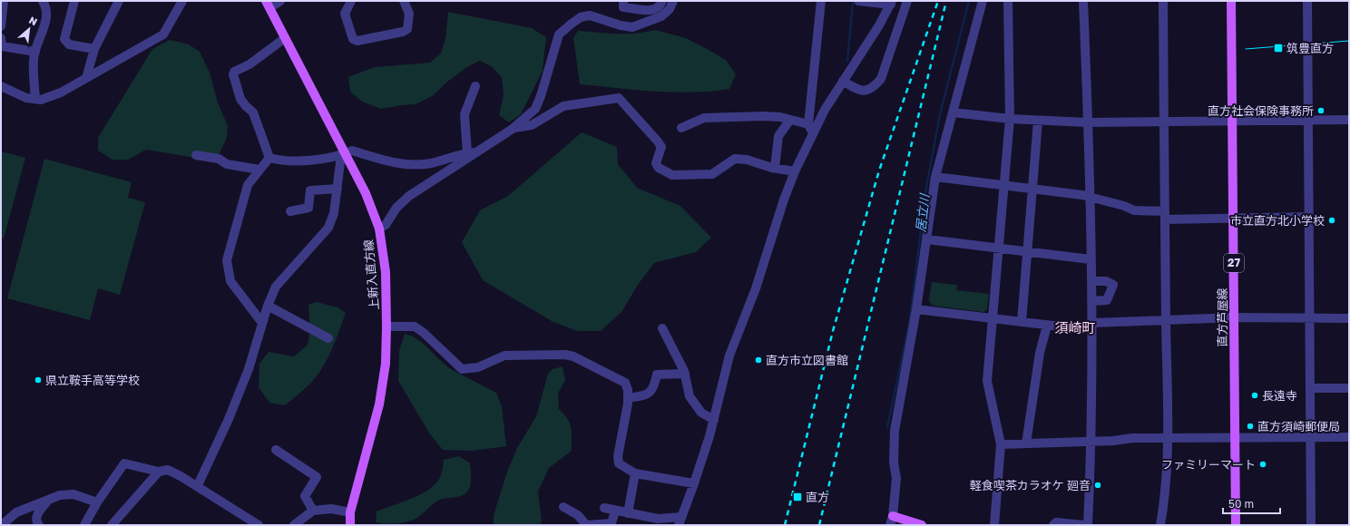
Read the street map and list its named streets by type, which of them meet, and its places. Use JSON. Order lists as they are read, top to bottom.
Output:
{
  "streets": {
    "main road": ["27", "上新入直方線", "直方芦屋線"]
  },
  "districts": ["須崎町"],
  "water": ["居立川"],
  "places": {
    "transit": ["筑豊直方", "直方"],
    "other": [
      "直方社会保険事務所",
      "市立直方北小学校",
      "直方市立図書館",
      "県立鞍手高等学校",
      "長遠寺",
      "直方須崎郵便局",
      "ファミリーマート",
      "軽食喫茶カラオケ 廻音"
    ]
  },
  "scale_bar": "50 m",
  "north": "top right"
}
